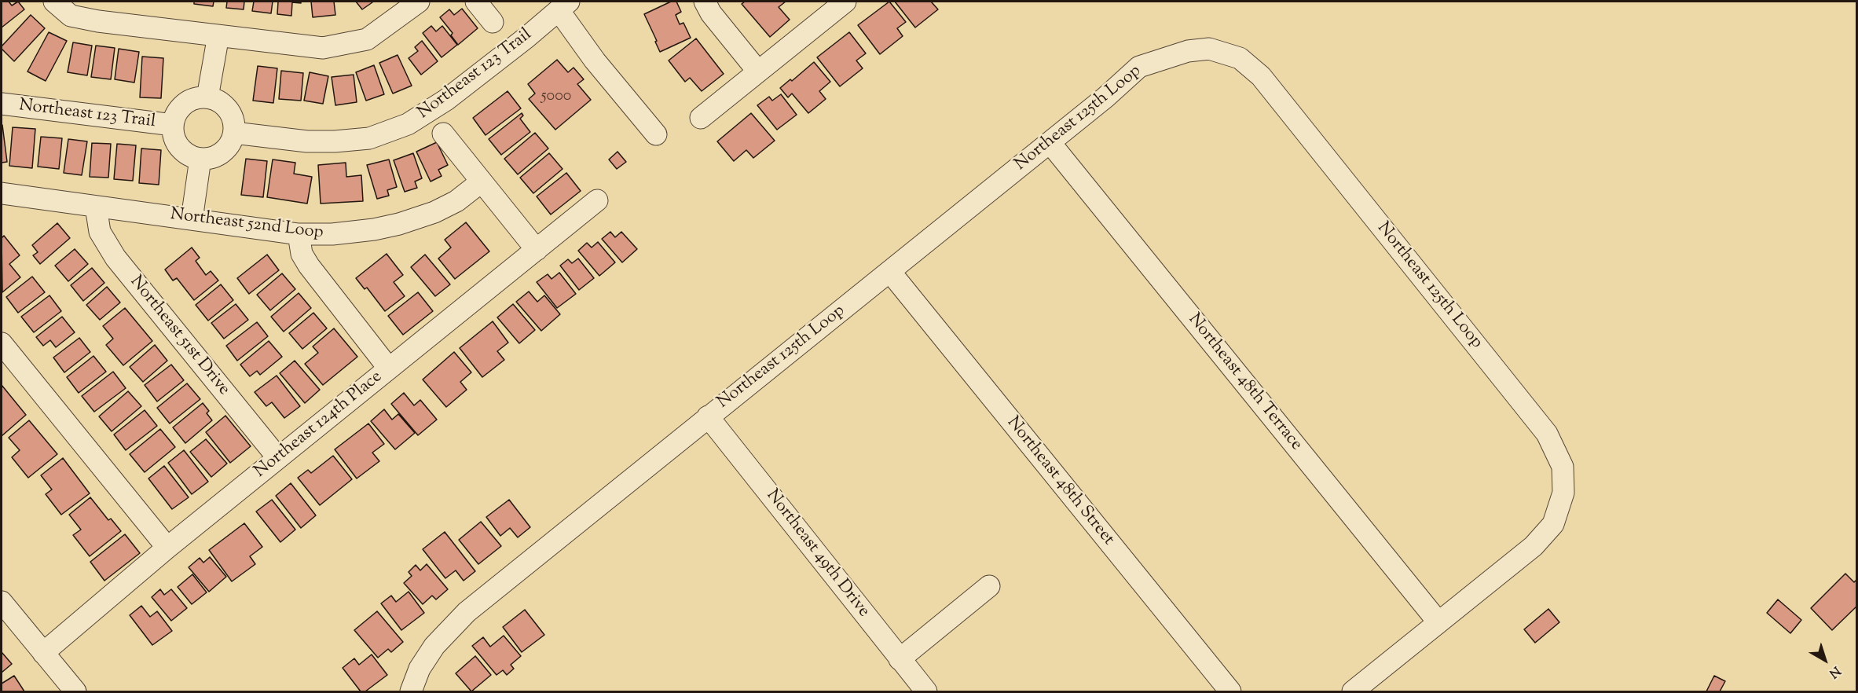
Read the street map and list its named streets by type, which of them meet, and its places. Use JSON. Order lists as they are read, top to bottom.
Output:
{
  "streets": {
    "street": [
      "Northeast 123 Trail",
      "Northeast 125th Loop",
      "Northeast 52nd Loop",
      "Northeast 51st Drive",
      "Northeast 48th Terrace",
      "Northeast 124th Place",
      "Northeast 48th Street",
      "Northeast 49th Drive"
    ]
  },
  "crossings": [
    ["Northeast 125th Loop", "Northeast 48th Terrace"],
    ["Northeast 125th Loop", "Northeast 48th Street"],
    ["Northeast 125th Loop", "Northeast 49th Drive"],
    ["Northeast 52nd Loop", "Northeast 51st Drive"],
    ["Northeast 51st Drive", "Northeast 124th Place"]
  ],
  "house_numbers": ["5000"],
  "north": "bottom right"
}
